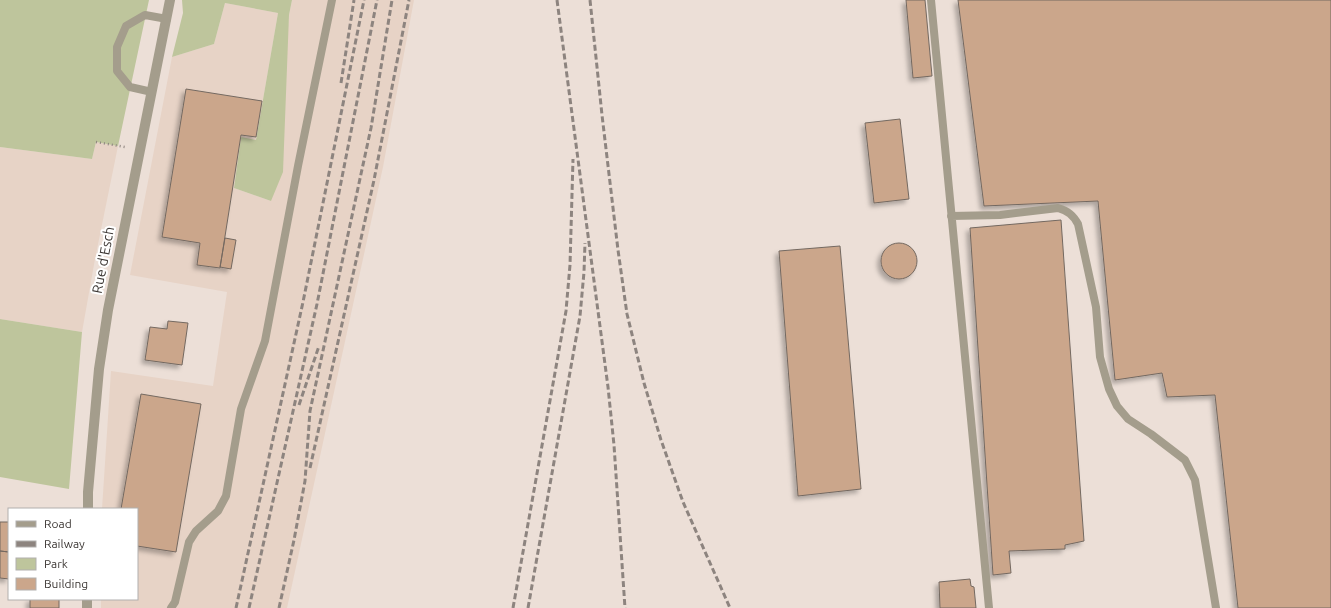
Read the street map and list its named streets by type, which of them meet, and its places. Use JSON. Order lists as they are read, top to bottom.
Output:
{
  "streets": {
    "street": ["Rue d'Esch"]
  },
  "legend": [
    "Road",
    "Railway",
    "Park",
    "Building"
  ]
}
